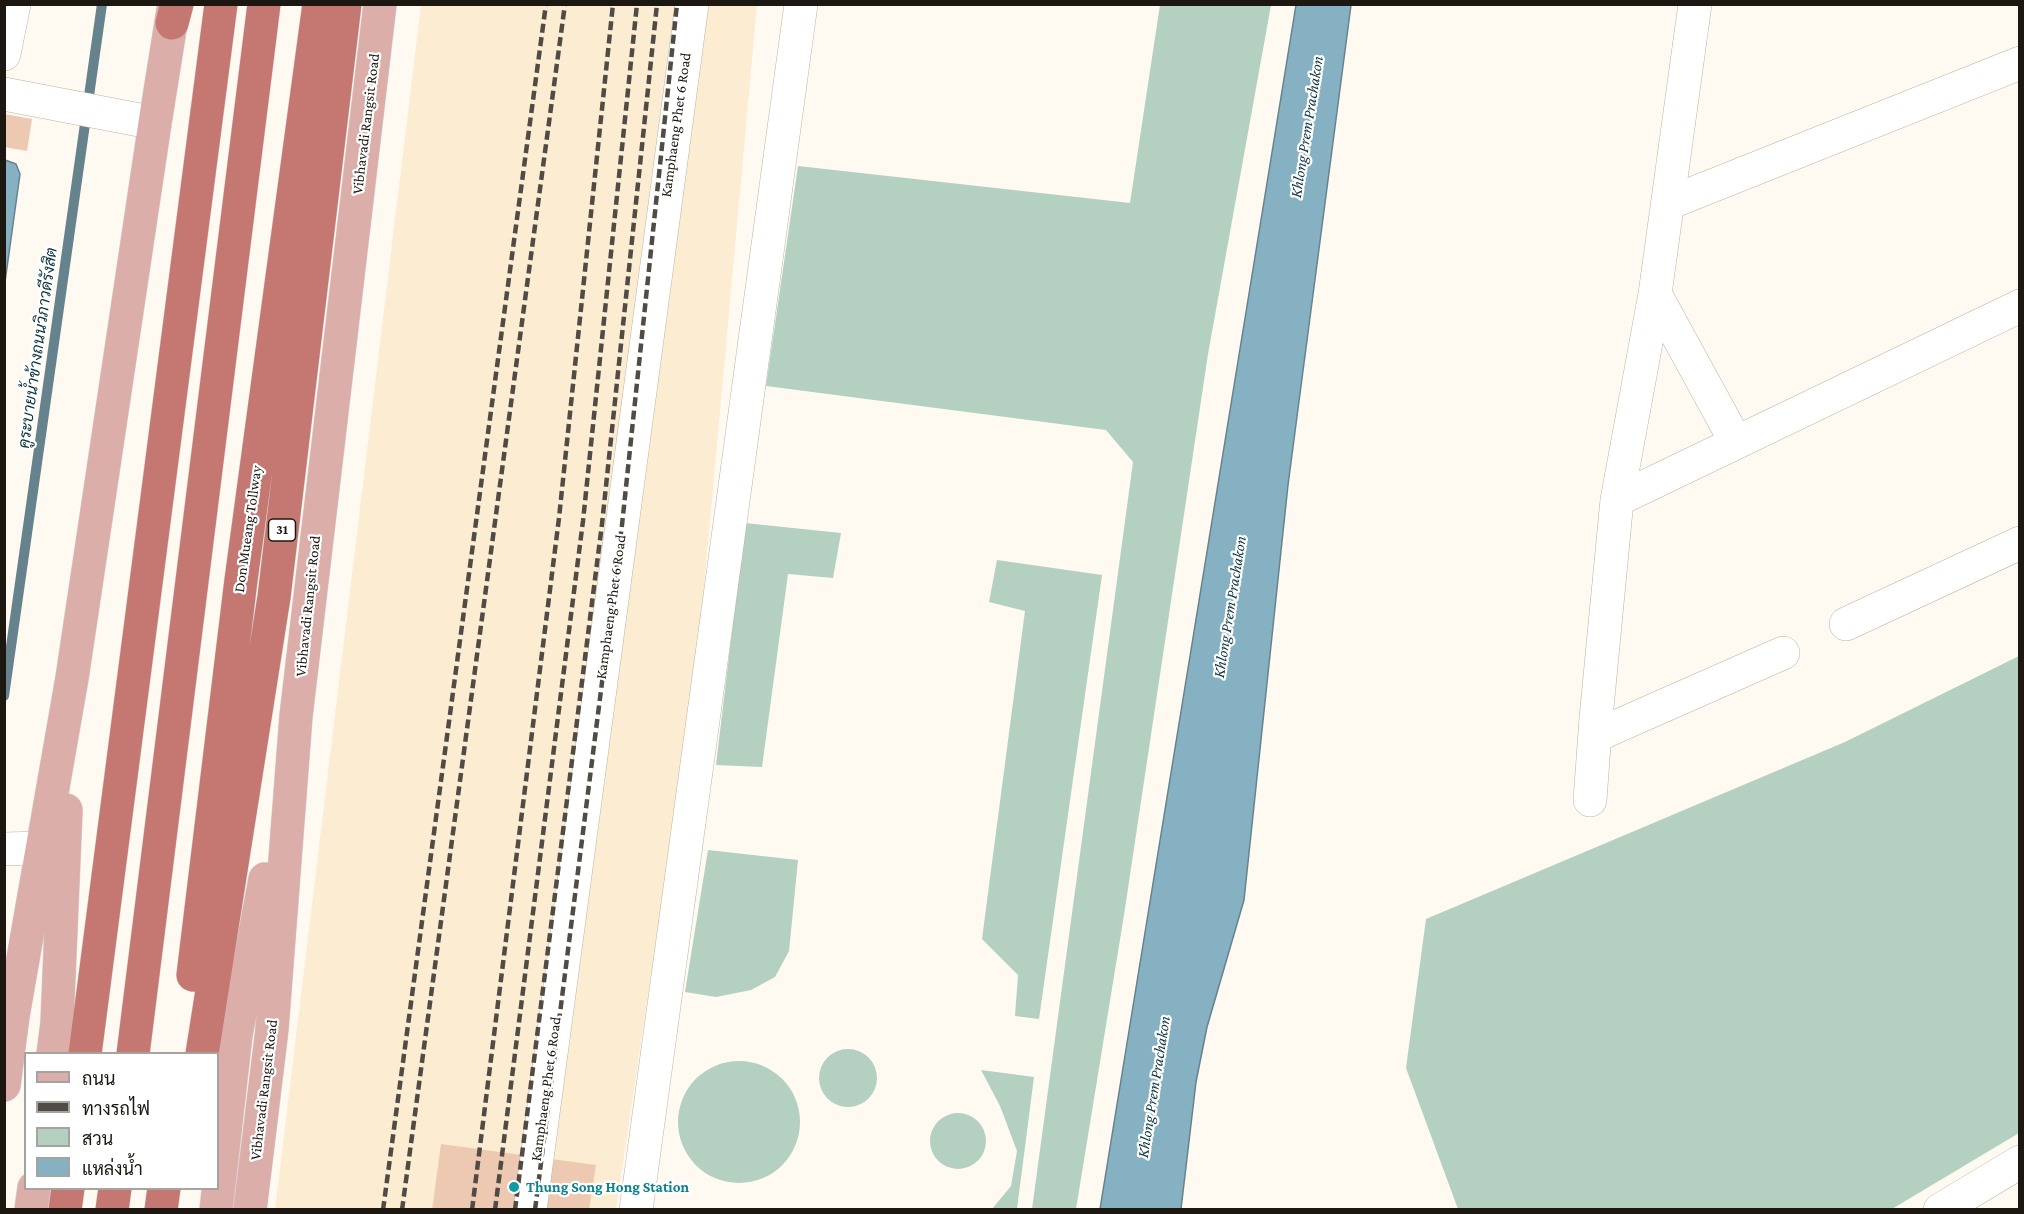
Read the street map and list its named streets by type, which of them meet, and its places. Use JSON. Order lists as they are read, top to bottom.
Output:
{
  "streets": {
    "highway": ["Don Mueang Tollway", "31"],
    "main road": ["Vibhavadi Rangsit Road"],
    "street": ["Kamphaeng Phet 6 Road"]
  },
  "water": ["Khlong Prem Prachakon", "คูระบายน้ำข้างถนนวิภาวดีรังสิต"],
  "places": ["Thung Song Hong Station"],
  "legend": [
    "ถนน",
    "ทางรถไฟ",
    "สวน",
    "แหล่งน้ำ"
  ]
}
